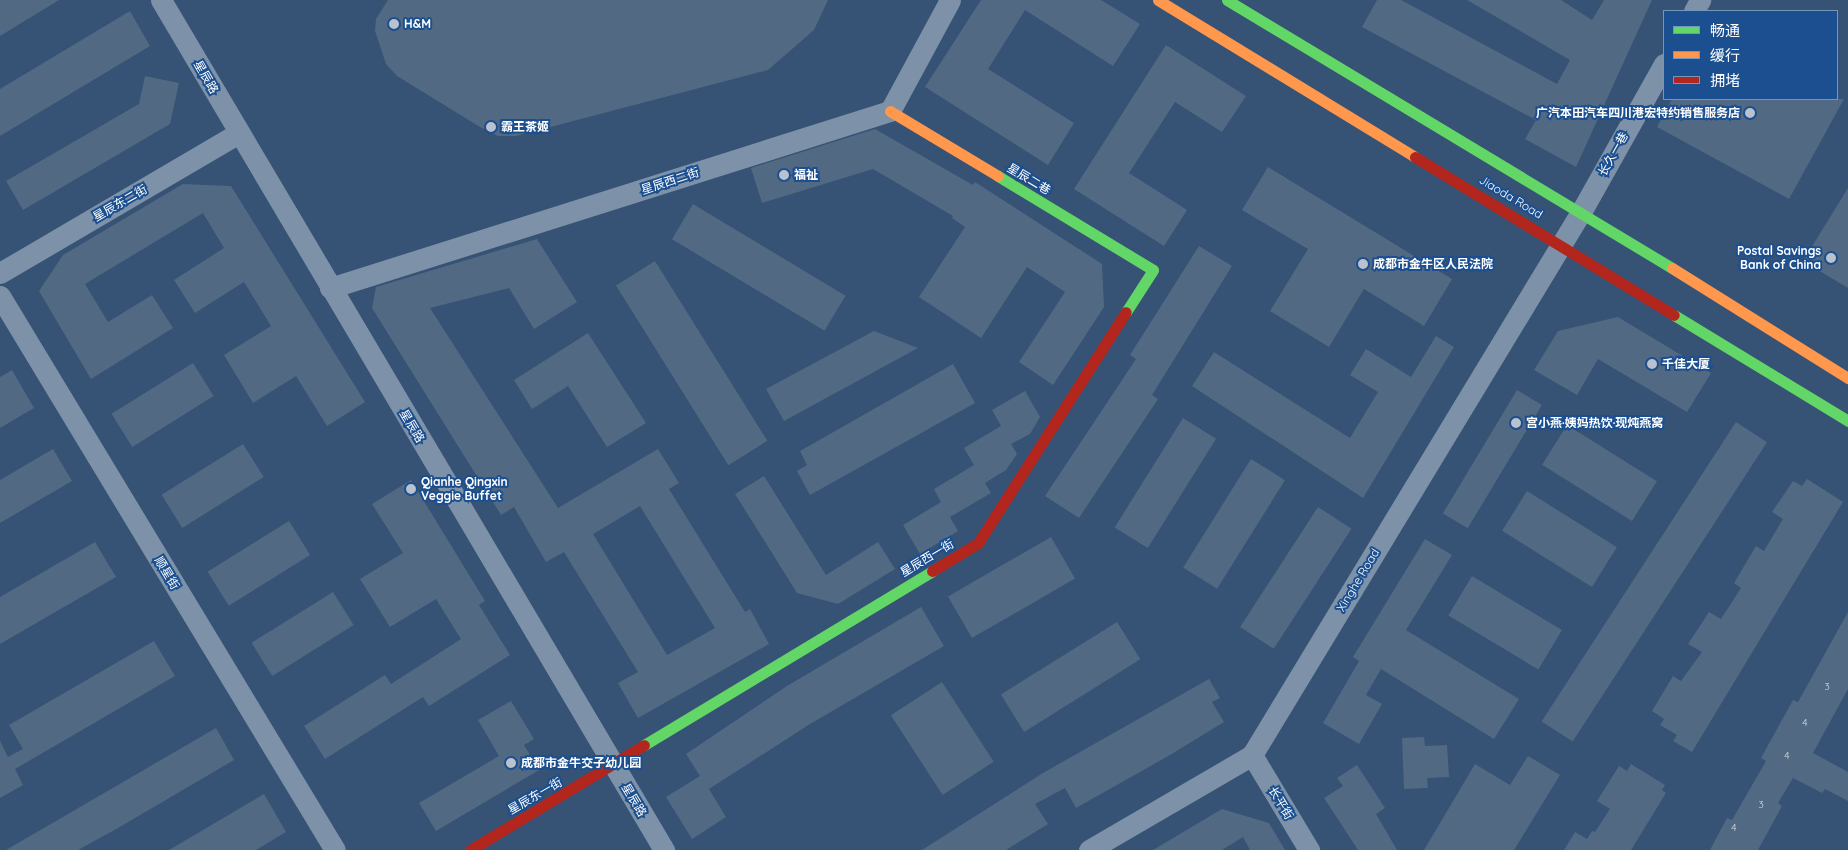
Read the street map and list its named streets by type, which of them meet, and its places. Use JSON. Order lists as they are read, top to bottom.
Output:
{
  "streets": {
    "main road": [
      "星辰二巷",
      "Jiaoda Road",
      "星辰西一街",
      "星辰东一街"
    ],
    "street": [
      "星辰路",
      "长久一巷",
      "星辰西二街",
      "星辰东二街",
      "顺星街",
      "Xinghe Road",
      "长平街"
    ]
  },
  "crossings": [
    ["星辰路", "星辰西二街"],
    ["星辰路", "星辰东二街"],
    ["星辰路", "星辰西一街"],
    ["星辰路", "星辰东一街"],
    ["长久一巷", "Jiaoda Road"],
    ["长久一巷", "Xinghe Road"],
    ["星辰二巷", "星辰西二街"],
    ["星辰二巷", "星辰西一街"],
    ["Jiaoda Road", "Xinghe Road"],
    ["星辰西一街", "星辰东一街"],
    ["Xinghe Road", "长平街"]
  ],
  "places": [
    "H&M",
    "广汽本田汽车四川港宏特约销售服务店",
    "霸王茶姬",
    "福祉",
    "Postal Savings Bank of China",
    "成都市金牛区人民法院",
    "千佳大厦",
    "宫小燕·姨妈热饮·现炖燕窝",
    "Qianhe Qingxin Veggie Buffet",
    "成都市金牛交子幼儿园"
  ],
  "house_numbers": [
    "3",
    "4",
    "4",
    "3",
    "4"
  ],
  "legend": ["畅通", "缓行", "拥堵"]
}
